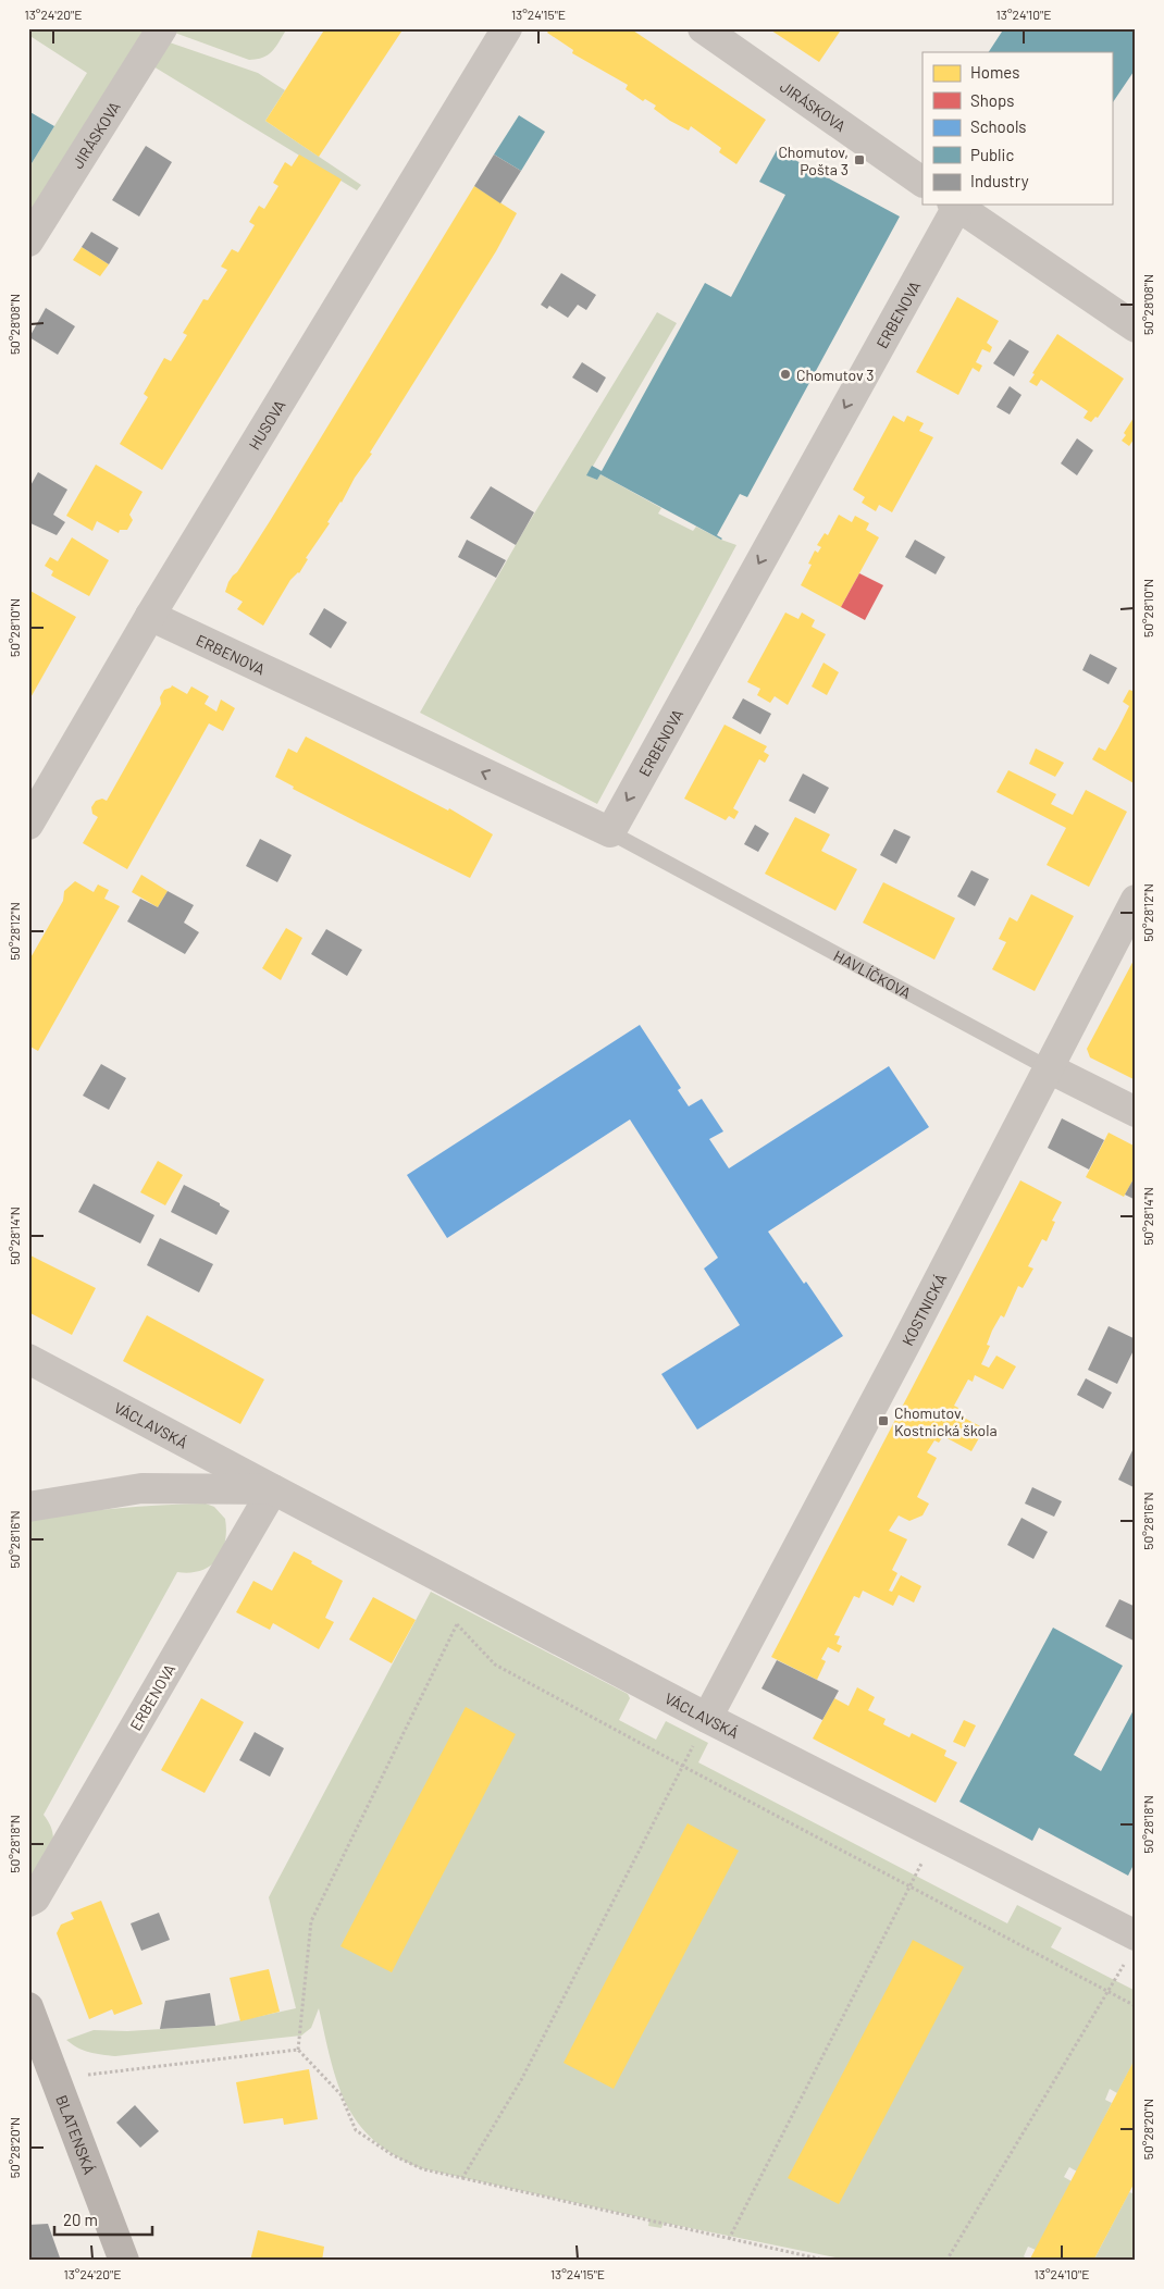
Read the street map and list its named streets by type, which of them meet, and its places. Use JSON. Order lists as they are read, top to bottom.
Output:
{
  "streets": {
    "street": [
      "JIRÁSKOVA",
      "ERBENOVA",
      "HUSOVA",
      "HAVLÍČKOVA",
      "KOSTNICKÁ",
      "VÁCLAVSKÁ",
      "BLATENSKÁ"
    ]
  },
  "crossings": [
    ["ERBENOVA", "HUSOVA"],
    ["ERBENOVA", "HAVLÍČKOVA"],
    ["ERBENOVA", "VÁCLAVSKÁ"],
    ["HAVLÍČKOVA", "KOSTNICKÁ"],
    ["KOSTNICKÁ", "VÁCLAVSKÁ"]
  ],
  "places": {
    "transit": ["Chomutov, Pošta 3", "Chomutov, Kostnická škola"],
    "other": ["Chomutov 3"]
  },
  "legend": [
    "Homes",
    "Shops",
    "Schools",
    "Public",
    "Industry"
  ],
  "scale_bar": "20 m",
  "coordinates": [
    "13°24'20\"E",
    "13°24'15\"E",
    "13°24'10\"E",
    "50°28'08\"N",
    "50°28'10\"N",
    "50°28'12\"N",
    "50°28'14\"N",
    "50°28'16\"N",
    "50°28'18\"N",
    "50°28'20\"N"
  ]
}
